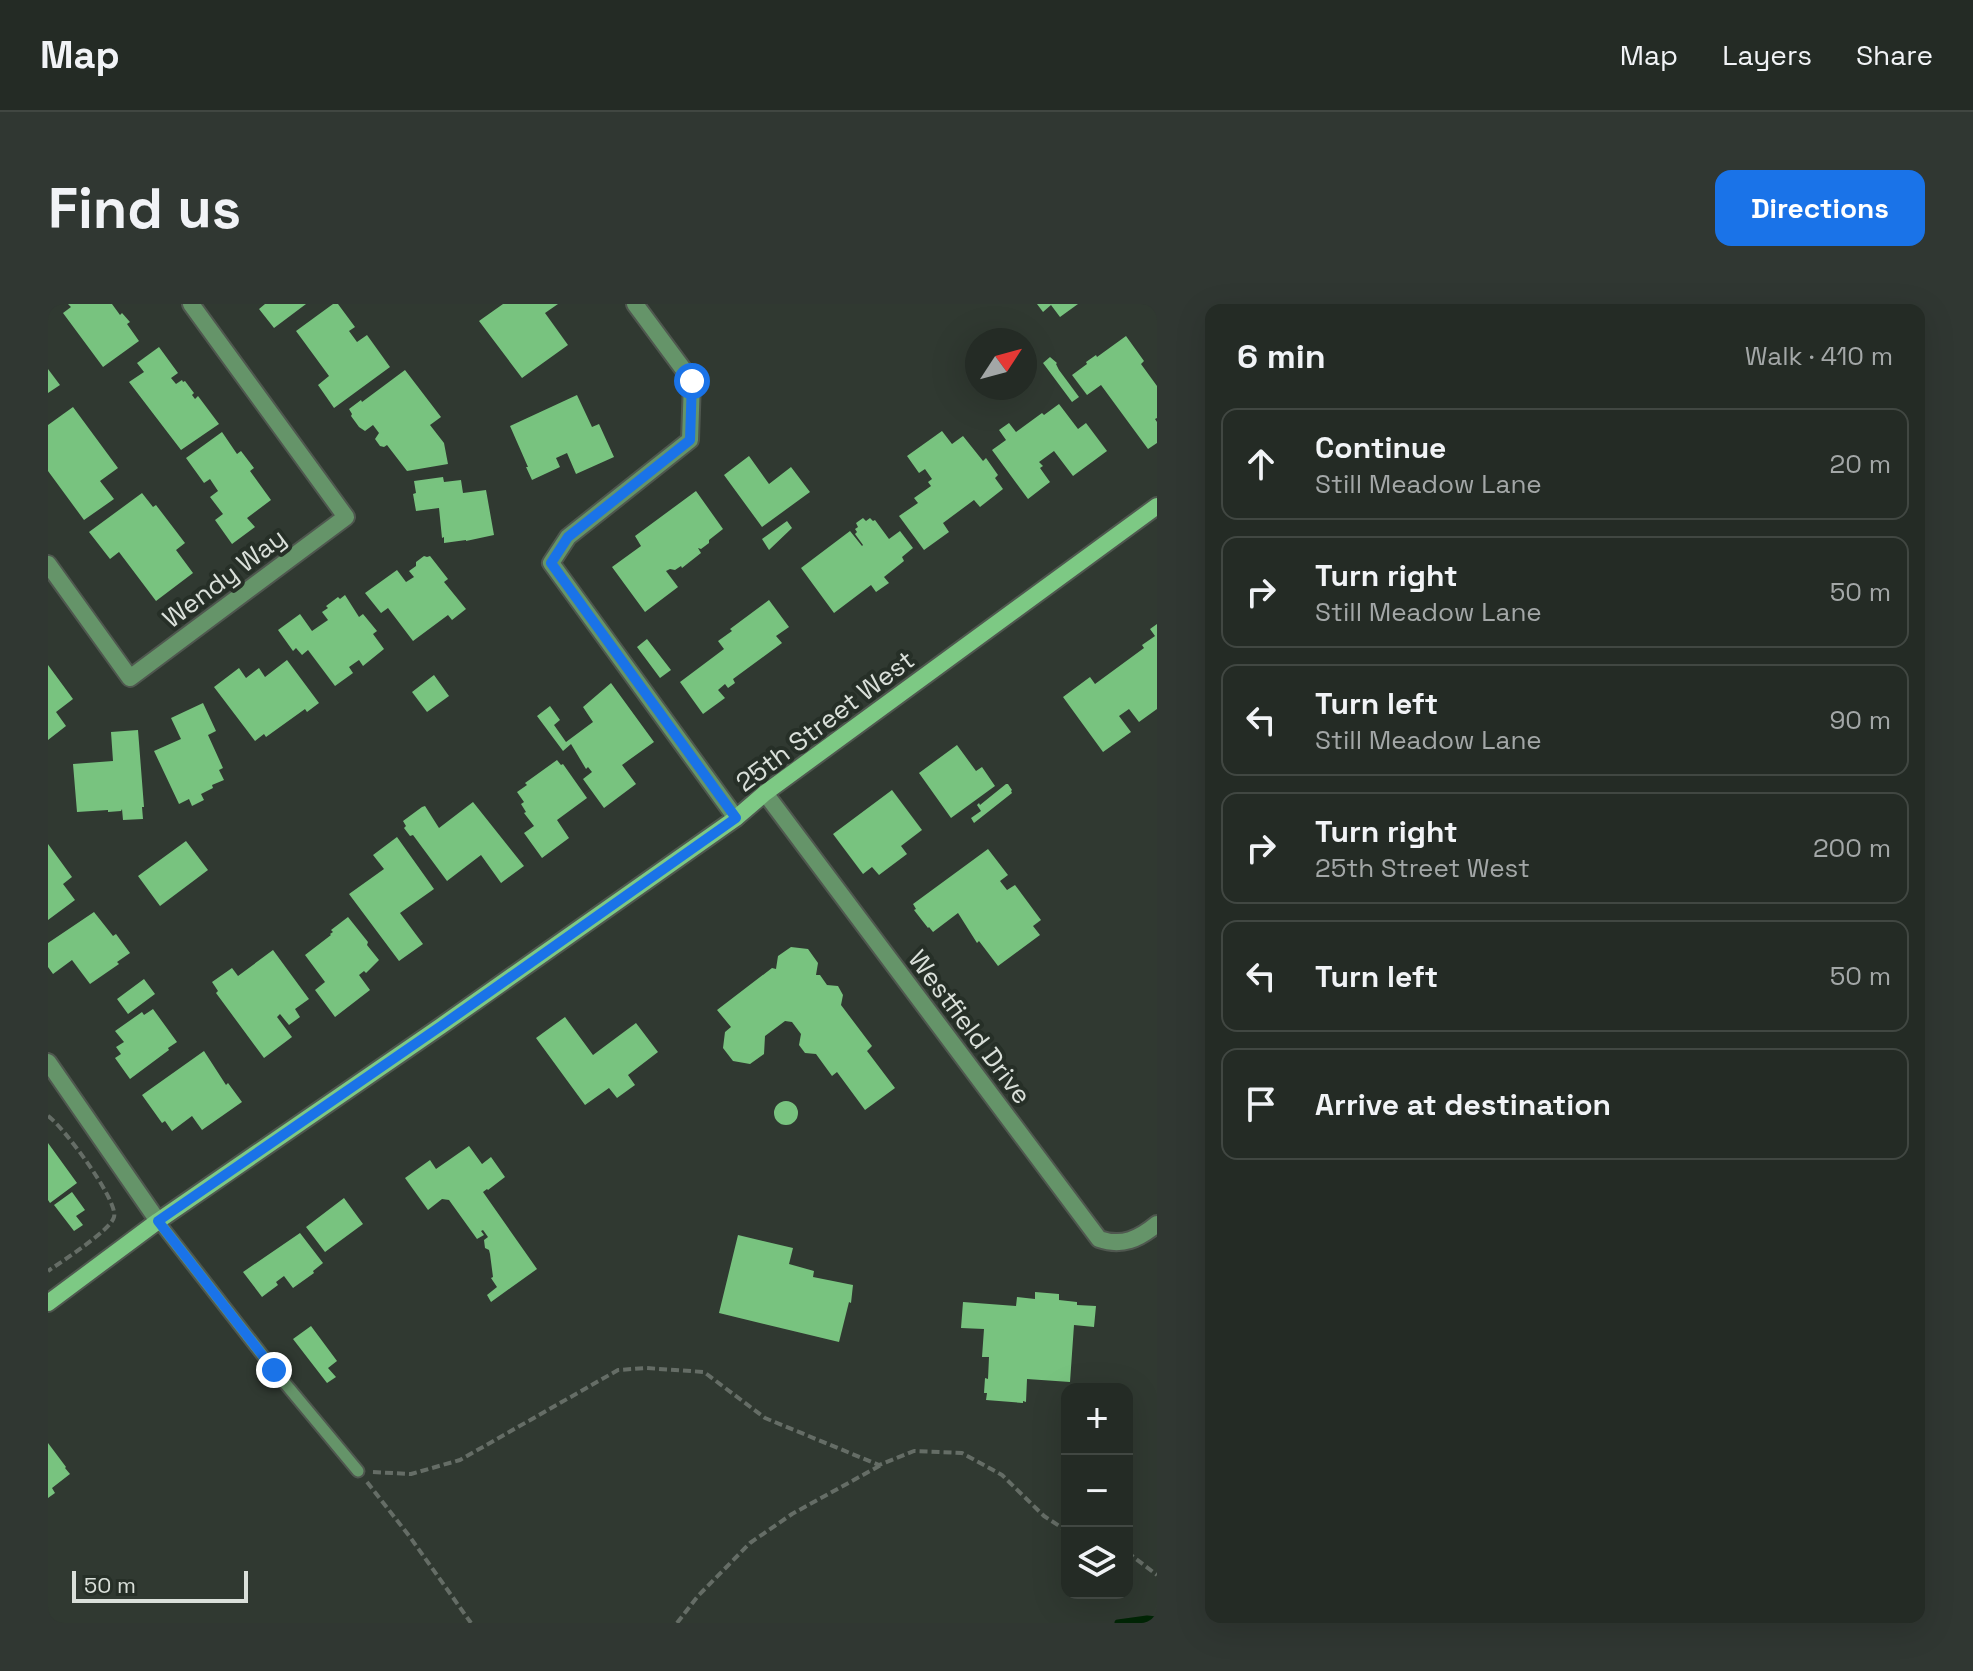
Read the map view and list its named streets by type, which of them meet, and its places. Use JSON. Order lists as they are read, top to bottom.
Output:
{
  "streets": {
    "street": ["Wendy Way", "25th Street West", "Westfield Drive"]
  },
  "crossings": [
    ["25th Street West", "Westfield Drive"]
  ],
  "scale_bar": "50 m",
  "north": "top right",
  "page": {
    "header": "Map",
    "nav": ["Map", "Layers", "Share"],
    "buttons": "Directions",
    "title": "Find us",
    "heading": ["6 min", "Walk · 410 m"],
    "list": [
      ["Continue", "Still Meadow Lane", "20 m"],
      ["Turn right", "Still Meadow Lane", "50 m"],
      ["Turn left", "Still Meadow Lane", "90 m"],
      ["Turn right", "25th Street West", "200 m"],
      ["Turn left", "50 m"],
      "Arrive at destination"
    ],
    "map_buttons": ["+", "−"],
    "scale": "50 m"
  }
}
